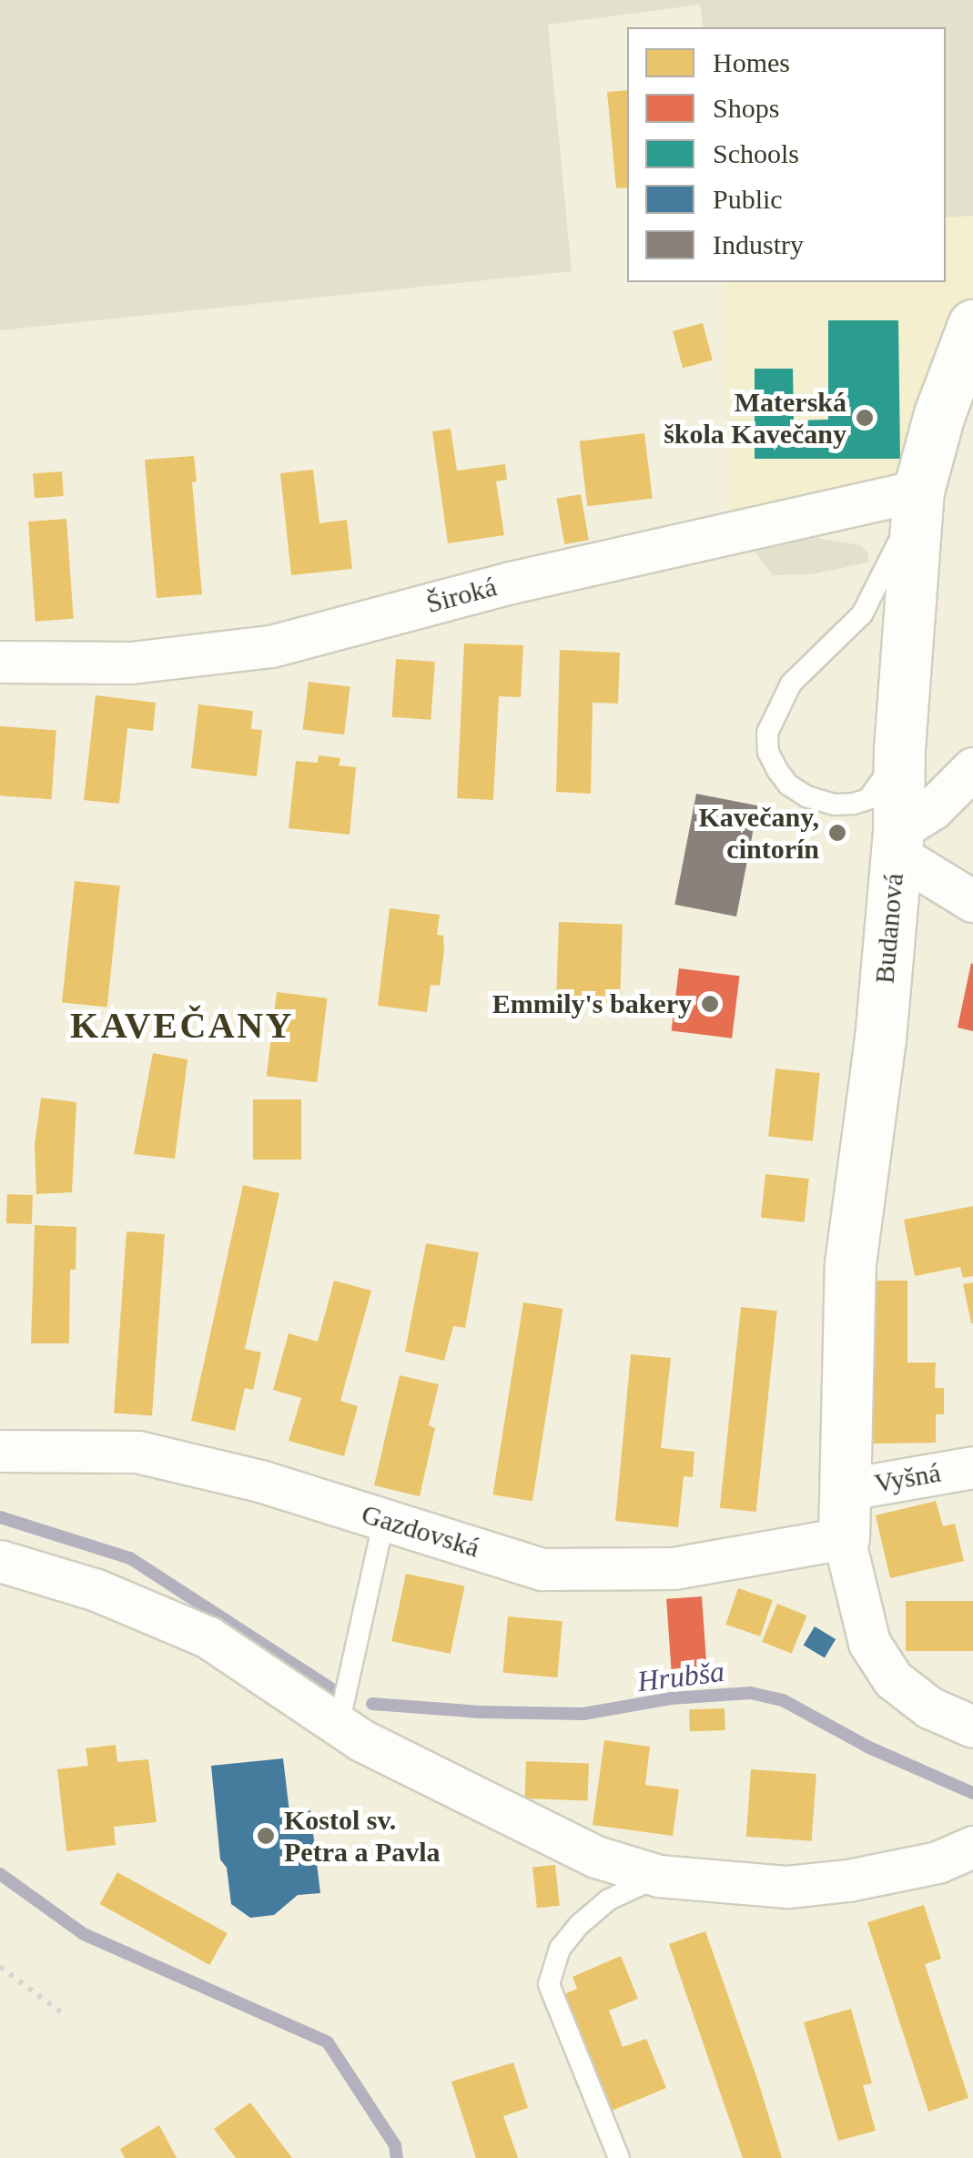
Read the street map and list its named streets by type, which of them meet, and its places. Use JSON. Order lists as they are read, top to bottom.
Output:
{
  "streets": {
    "street": [
      "Široká",
      "Budanová",
      "Vyšná",
      "Gazdovská"
    ]
  },
  "crossings": [
    ["Široká", "Budanová"],
    ["Budanová", "Vyšná"],
    ["Budanová", "Gazdovská"]
  ],
  "districts": ["KAVEČANY"],
  "water": ["Hrubša"],
  "places": [
    "Materská škola Kavečany",
    "Kavečany, cintorín",
    "Emmily's bakery",
    "Kostol sv. Petra a Pavla"
  ],
  "legend": [
    "Homes",
    "Shops",
    "Schools",
    "Public",
    "Industry"
  ]
}
